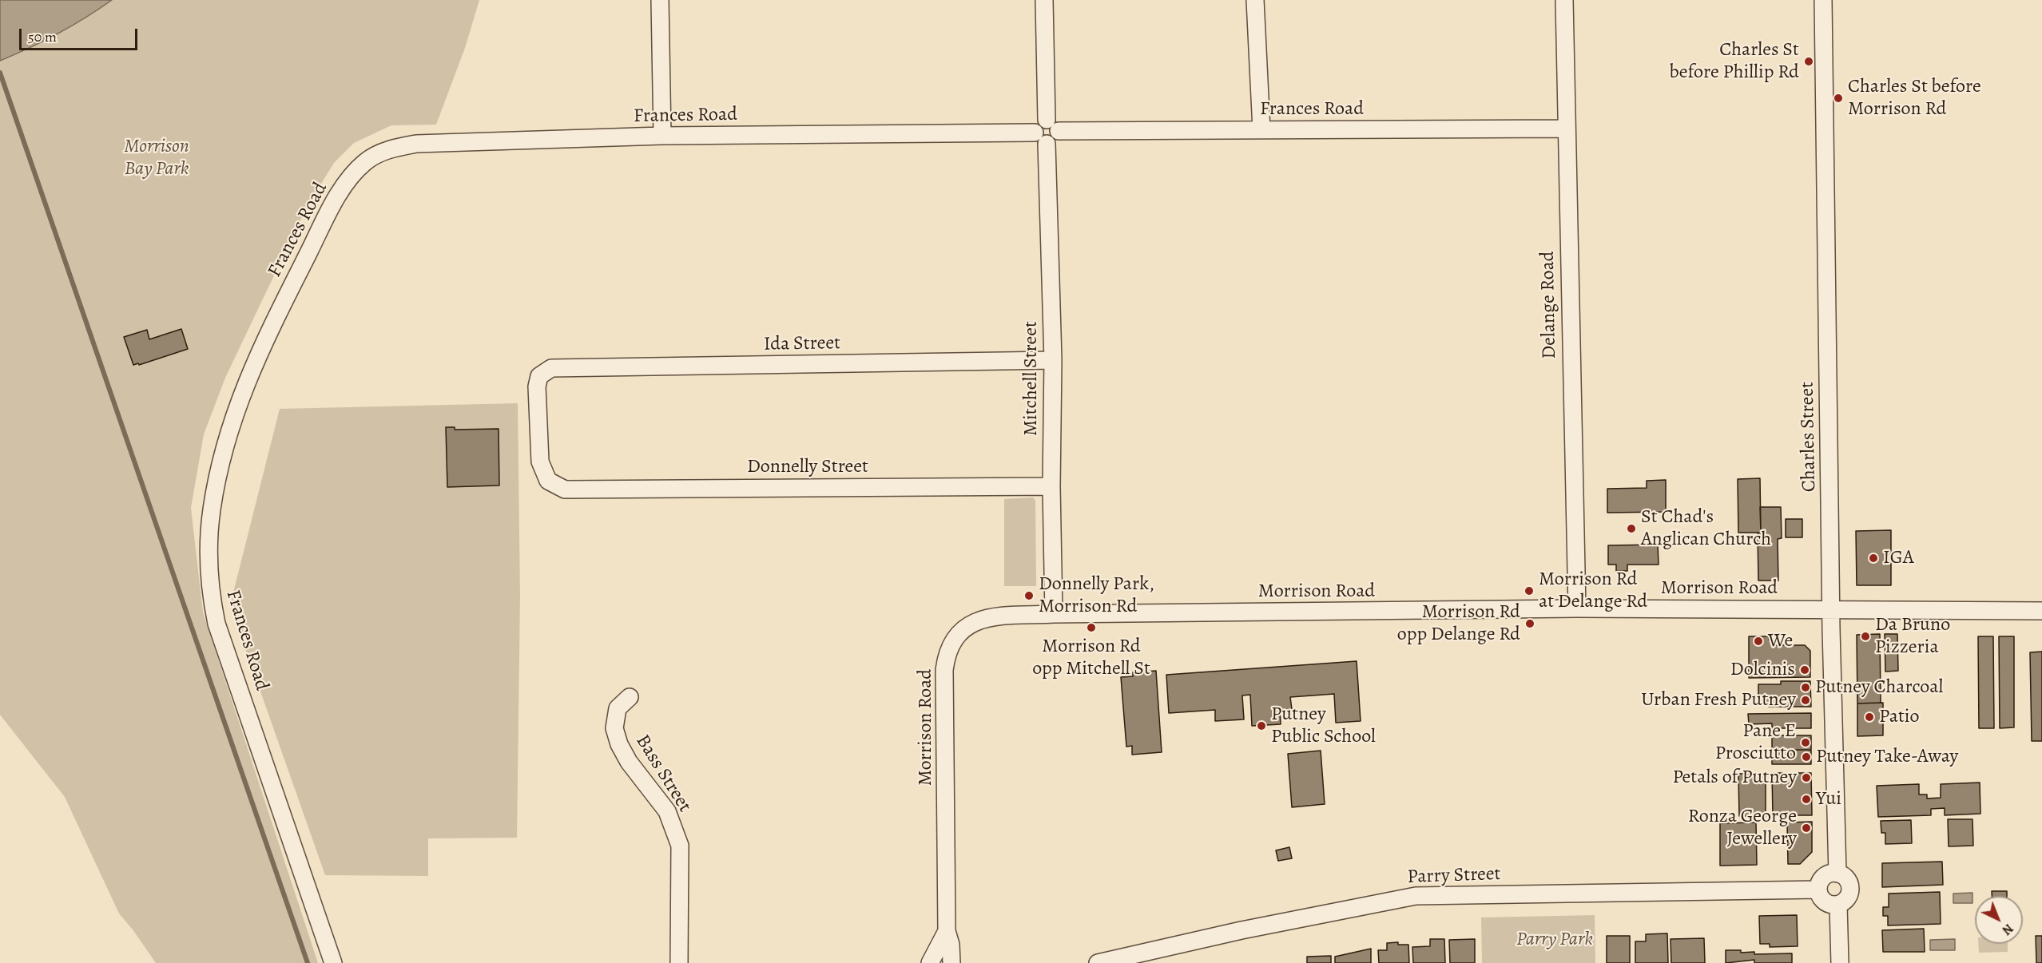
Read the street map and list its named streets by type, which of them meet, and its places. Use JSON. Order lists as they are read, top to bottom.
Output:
{
  "streets": {
    "street": [
      "Frances Road",
      "Delange Road",
      "Ida Street",
      "Mitchell Street",
      "Charles Street",
      "Donnelly Street",
      "Morrison Road",
      "Bass Street",
      "Parry Street"
    ]
  },
  "crossings": [
    ["Frances Road", "Delange Road"],
    ["Frances Road", "Mitchell Street"],
    ["Delange Road", "Morrison Road"],
    ["Ida Street", "Mitchell Street"],
    ["Ida Street", "Donnelly Street"],
    ["Mitchell Street", "Donnelly Street"],
    ["Mitchell Street", "Morrison Road"],
    ["Charles Street", "Morrison Road"],
    ["Charles Street", "Parry Street"]
  ],
  "parks": ["Morrison Bay Park", "Parry Park"],
  "places": [
    "Charles St before Phillip Rd",
    "Charles St before Morrison Rd",
    "St Chad's Anglican Church",
    "IGA",
    "Morrison Rd at Delange Rd",
    "Donnelly Park, Morrison Rd",
    "Morrison Rd opp Delange Rd",
    "Morrison Rd opp Mitchell St",
    "Da Bruno Pizzeria",
    "We",
    "Dolcinis",
    "Putney Charcoal",
    "Urban Fresh Putney",
    "Patio",
    "Putney Public School",
    "Pane E Prosciutto",
    "Putney Take-Away",
    "Petals of Putney",
    "Yui",
    "Ronza George Jewellery"
  ],
  "scale_bar": "50 m",
  "north": "bottom right"
}
